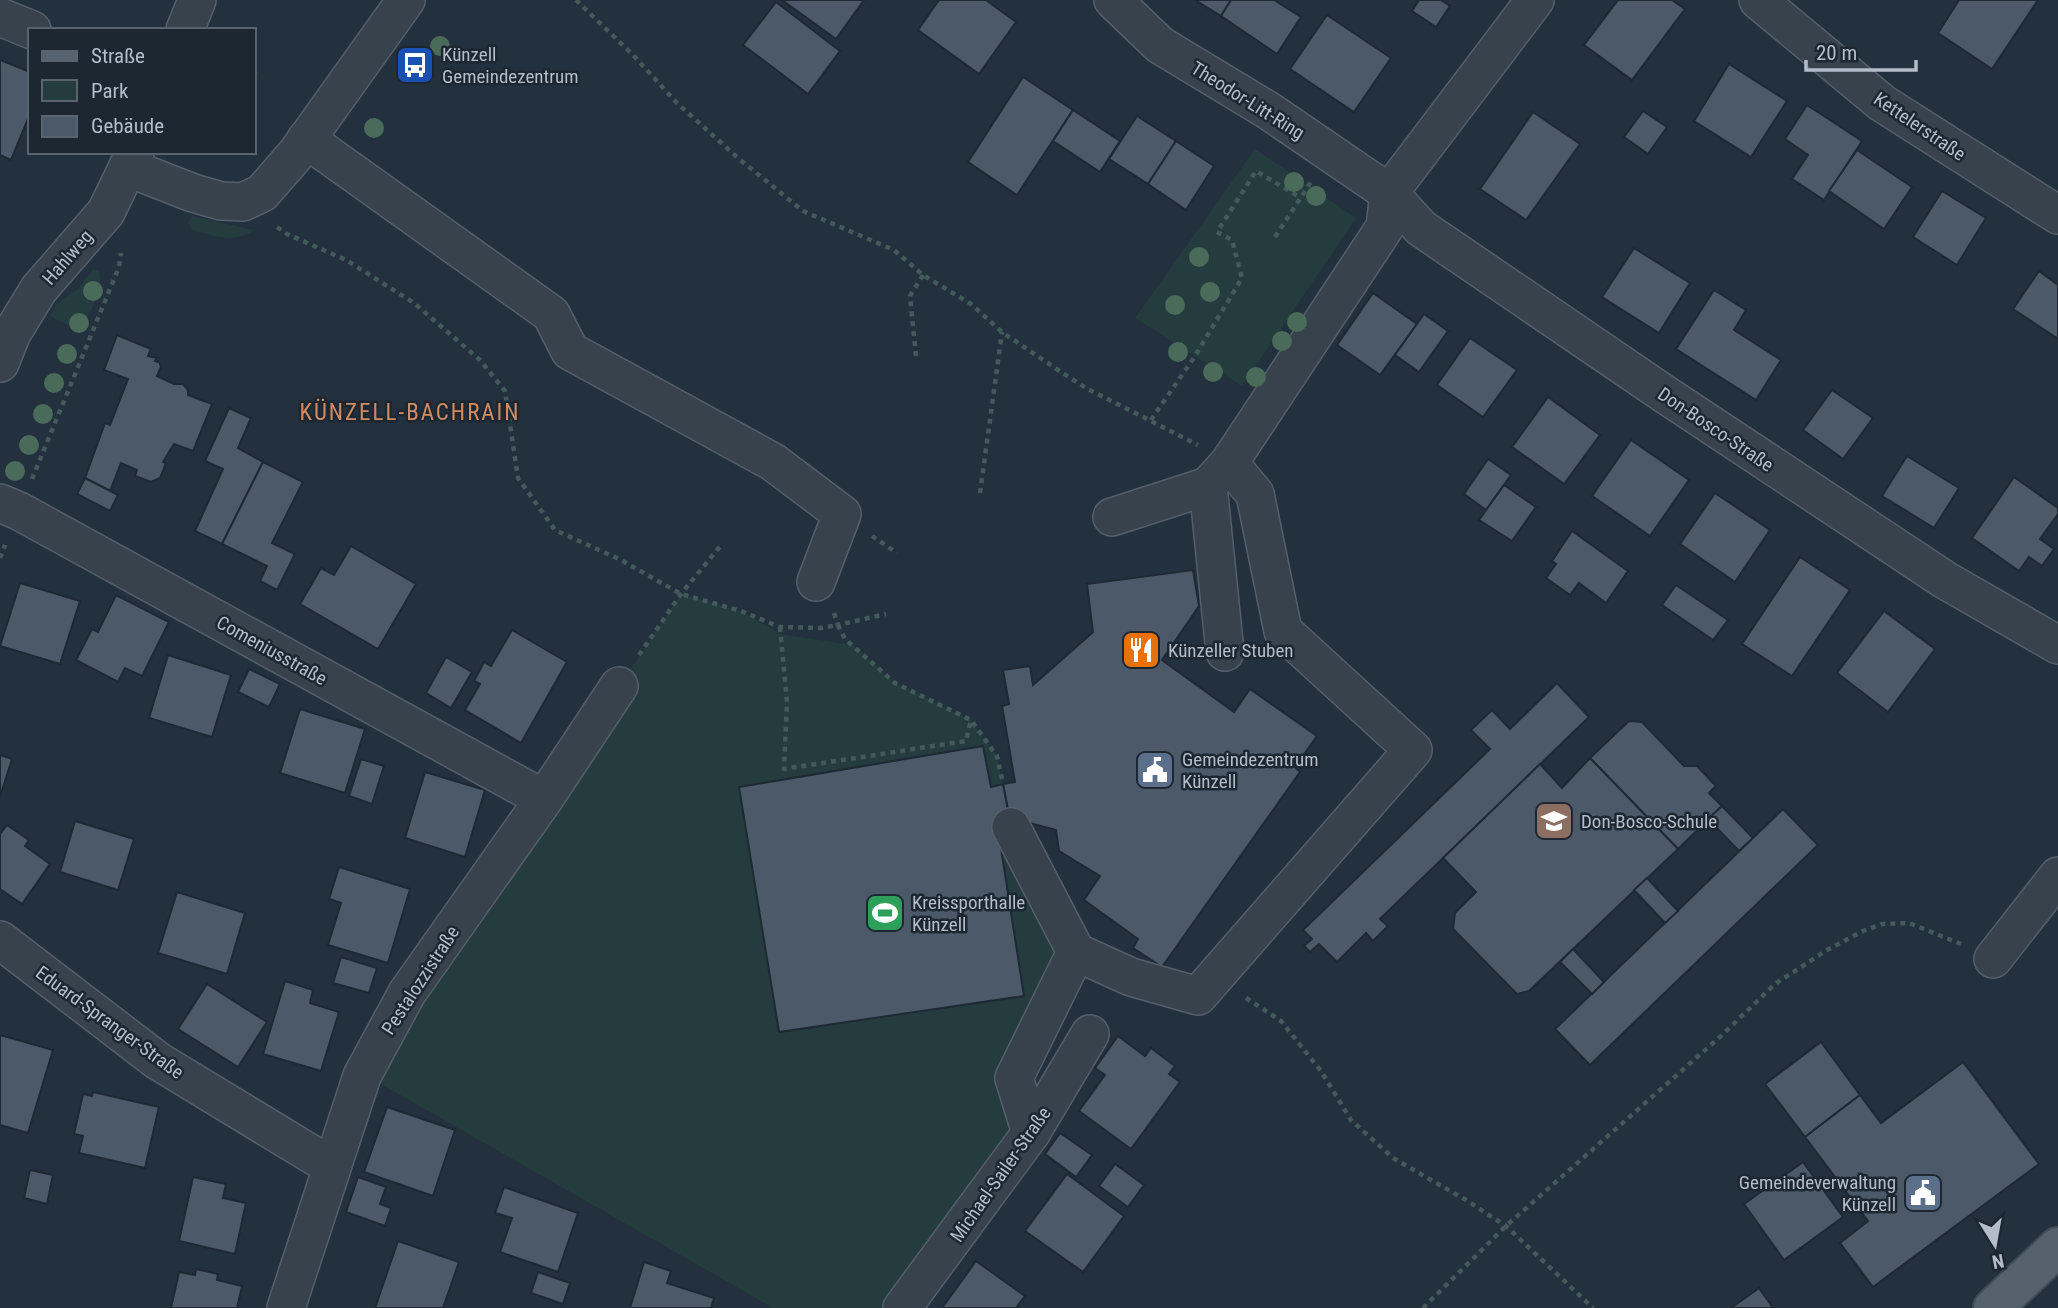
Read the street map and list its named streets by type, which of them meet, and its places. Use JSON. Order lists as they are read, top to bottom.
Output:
{
  "streets": {
    "street": [
      "Theodor-Litt-Ring",
      "Kettelerstraße",
      "Hahlweg",
      "Don-Bosco-Straße",
      "Comeniusstraße",
      "Pestalozzistraße",
      "Eduard-Spranger-Straße",
      "Michael-Sailer-Straße"
    ]
  },
  "crossings": [
    ["Theodor-Litt-Ring", "Don-Bosco-Straße"],
    ["Comeniusstraße", "Pestalozzistraße"],
    ["Pestalozzistraße", "Eduard-Spranger-Straße"]
  ],
  "districts": ["KÜNZELL-BACHRAIN"],
  "places": {
    "bus stop": ["Künzell Gemeindezentrum"],
    "restaurant": ["Künzeller Stuben"],
    "public building": ["Gemeindezentrum Künzell", "Gemeindeverwaltung Künzell"],
    "school or university": ["Don-Bosco-Schule"],
    "sports": ["Kreissporthalle Künzell"]
  },
  "legend": ["Straße", "Park", "Gebäude"],
  "scale_bar": "20 m",
  "north": "bottom"
}
